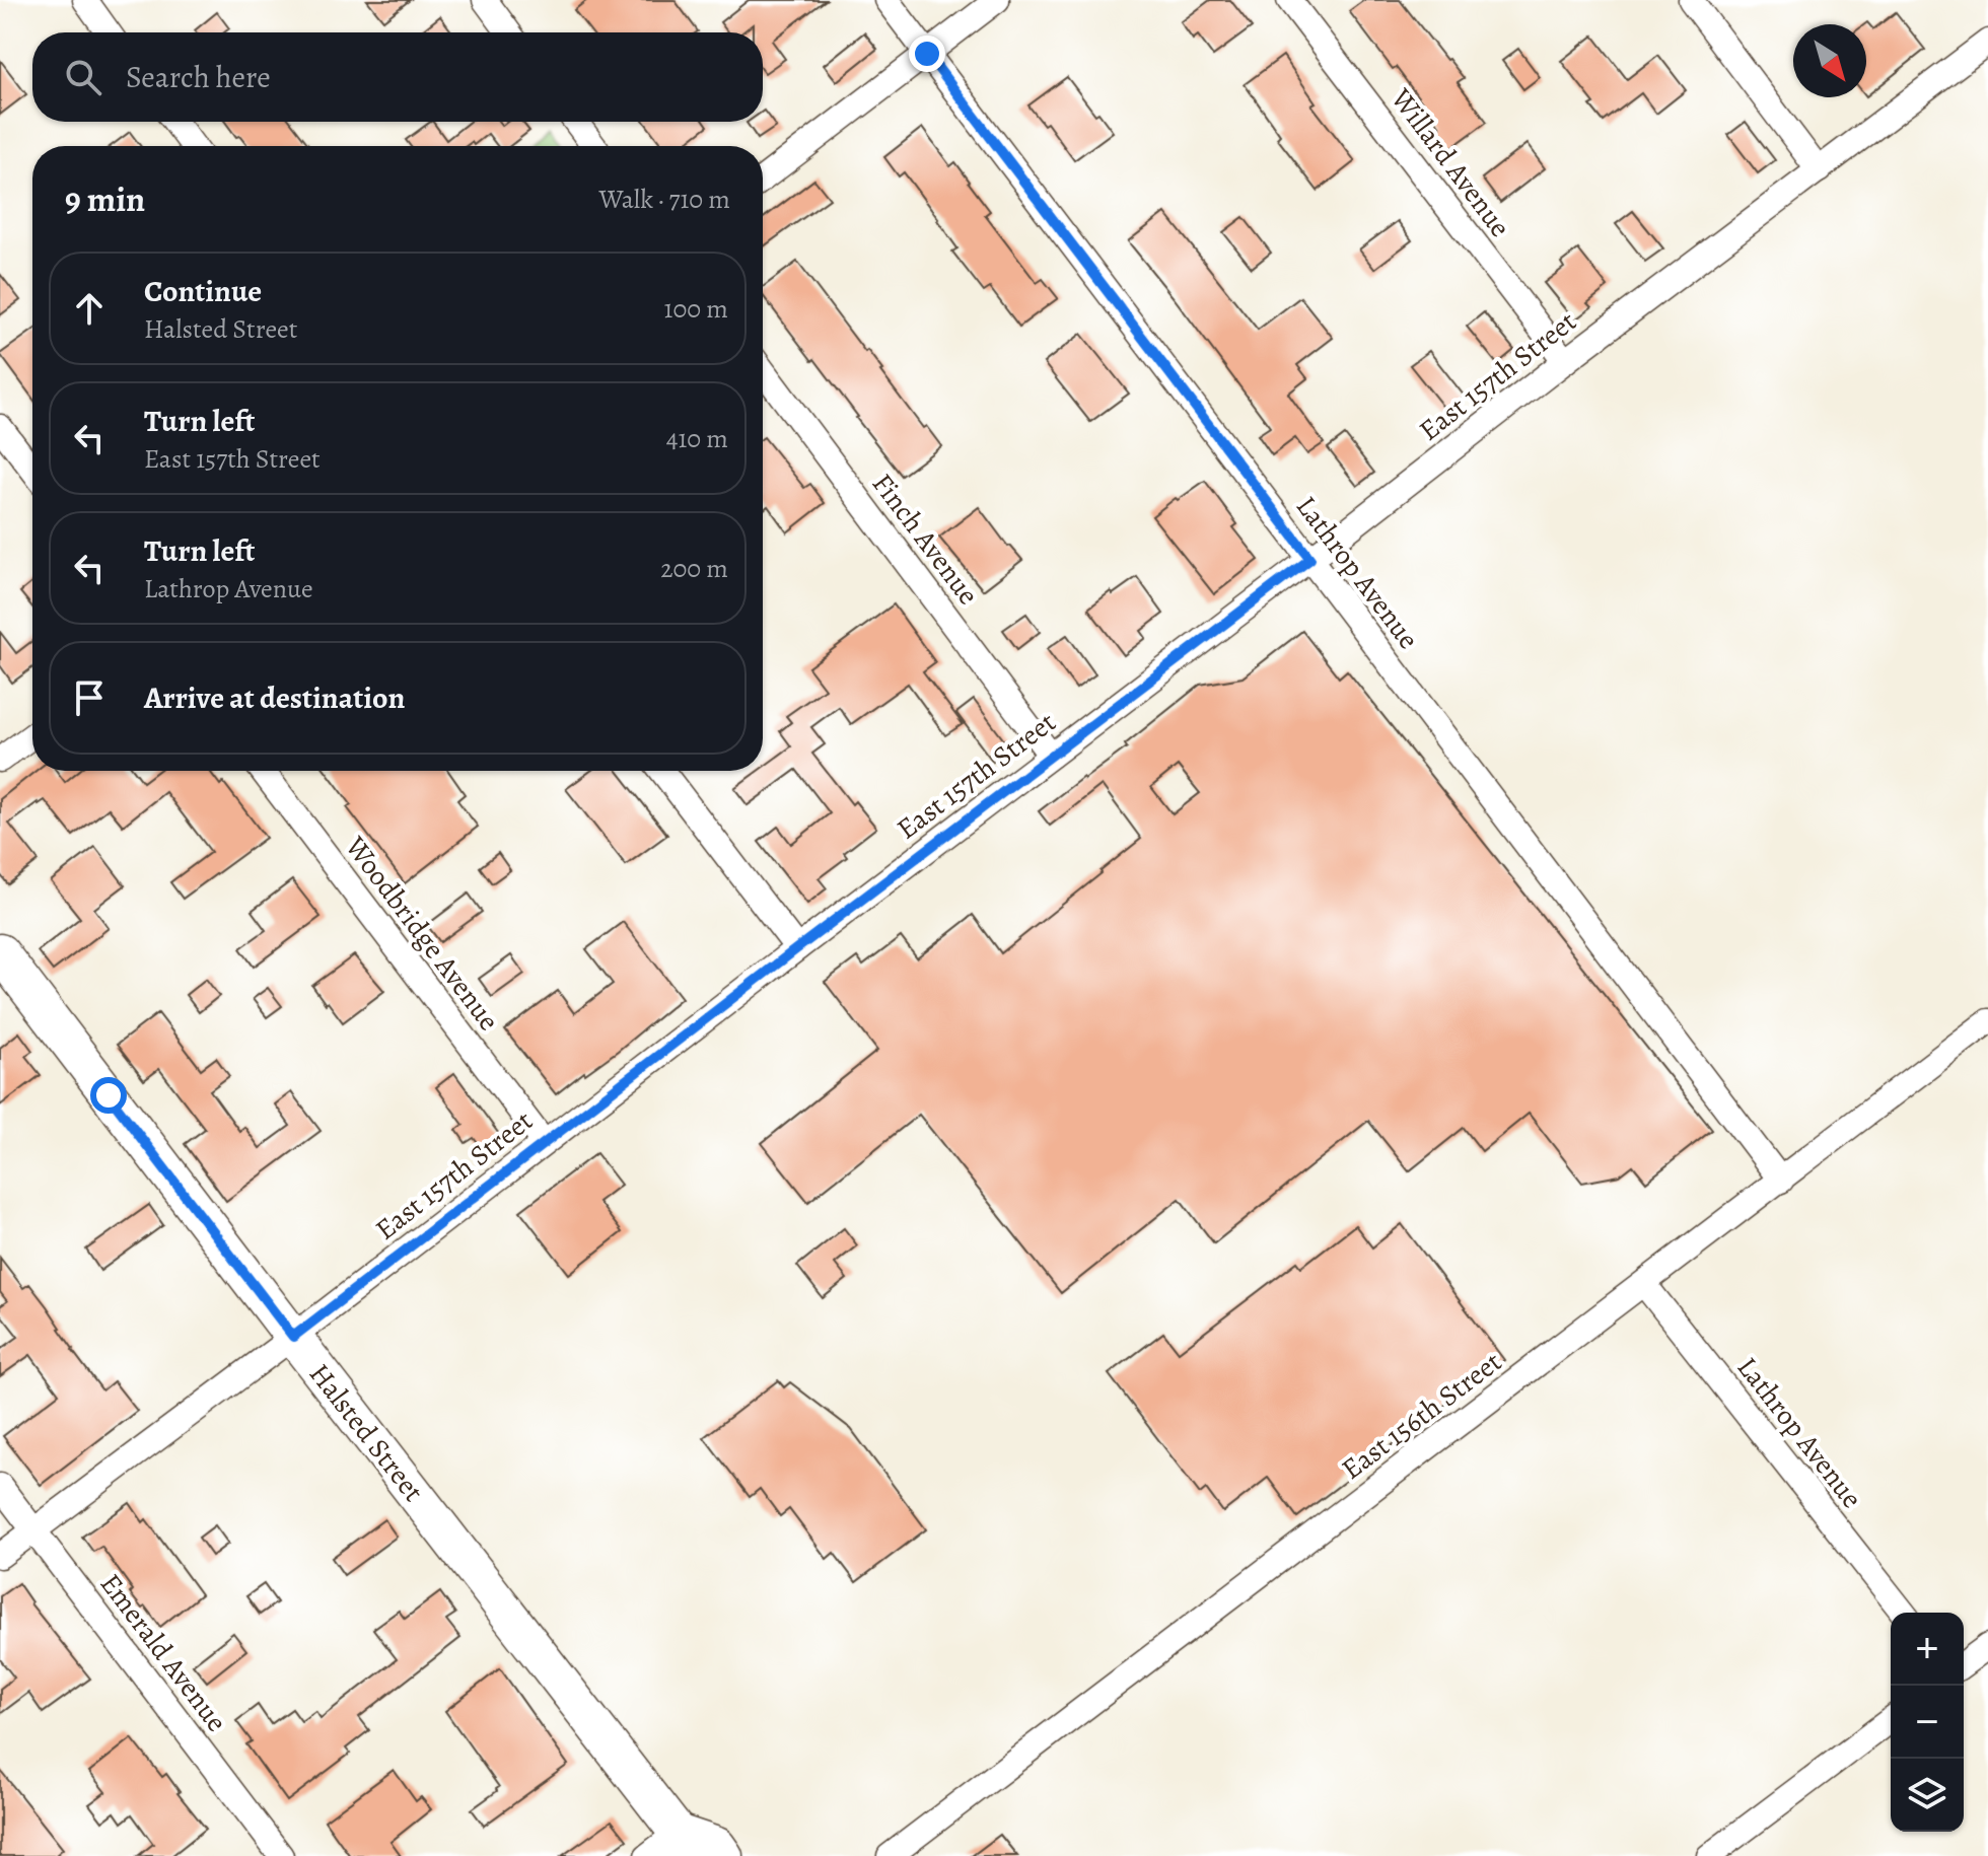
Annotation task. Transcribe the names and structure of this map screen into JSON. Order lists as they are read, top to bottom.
{
  "streets": {
    "main road": ["Halsted Street"],
    "street": [
      "Willard Avenue",
      "East 157th Street",
      "Finch Avenue",
      "Lathrop Avenue",
      "Woodbridge Avenue",
      "East 156th Street",
      "Emerald Avenue"
    ]
  },
  "crossings": [
    ["Willard Avenue", "East 157th Street"],
    ["East 157th Street", "Finch Avenue"],
    ["East 157th Street", "Lathrop Avenue"],
    ["East 157th Street", "Woodbridge Avenue"],
    ["East 157th Street", "Halsted Street"],
    ["East 157th Street", "Emerald Avenue"],
    ["Lathrop Avenue", "East 156th Street"]
  ],
  "north": "bottom right",
  "page": {
    "search": "Search here",
    "heading": ["9 min", "Walk · 710 m"],
    "list": [
      ["Continue", "Halsted Street", "100 m"],
      ["Turn left", "East 157th Street", "410 m"],
      ["Turn left", "Lathrop Avenue", "200 m"],
      "Arrive at destination"
    ],
    "map_buttons": ["+", "−"]
  }
}
